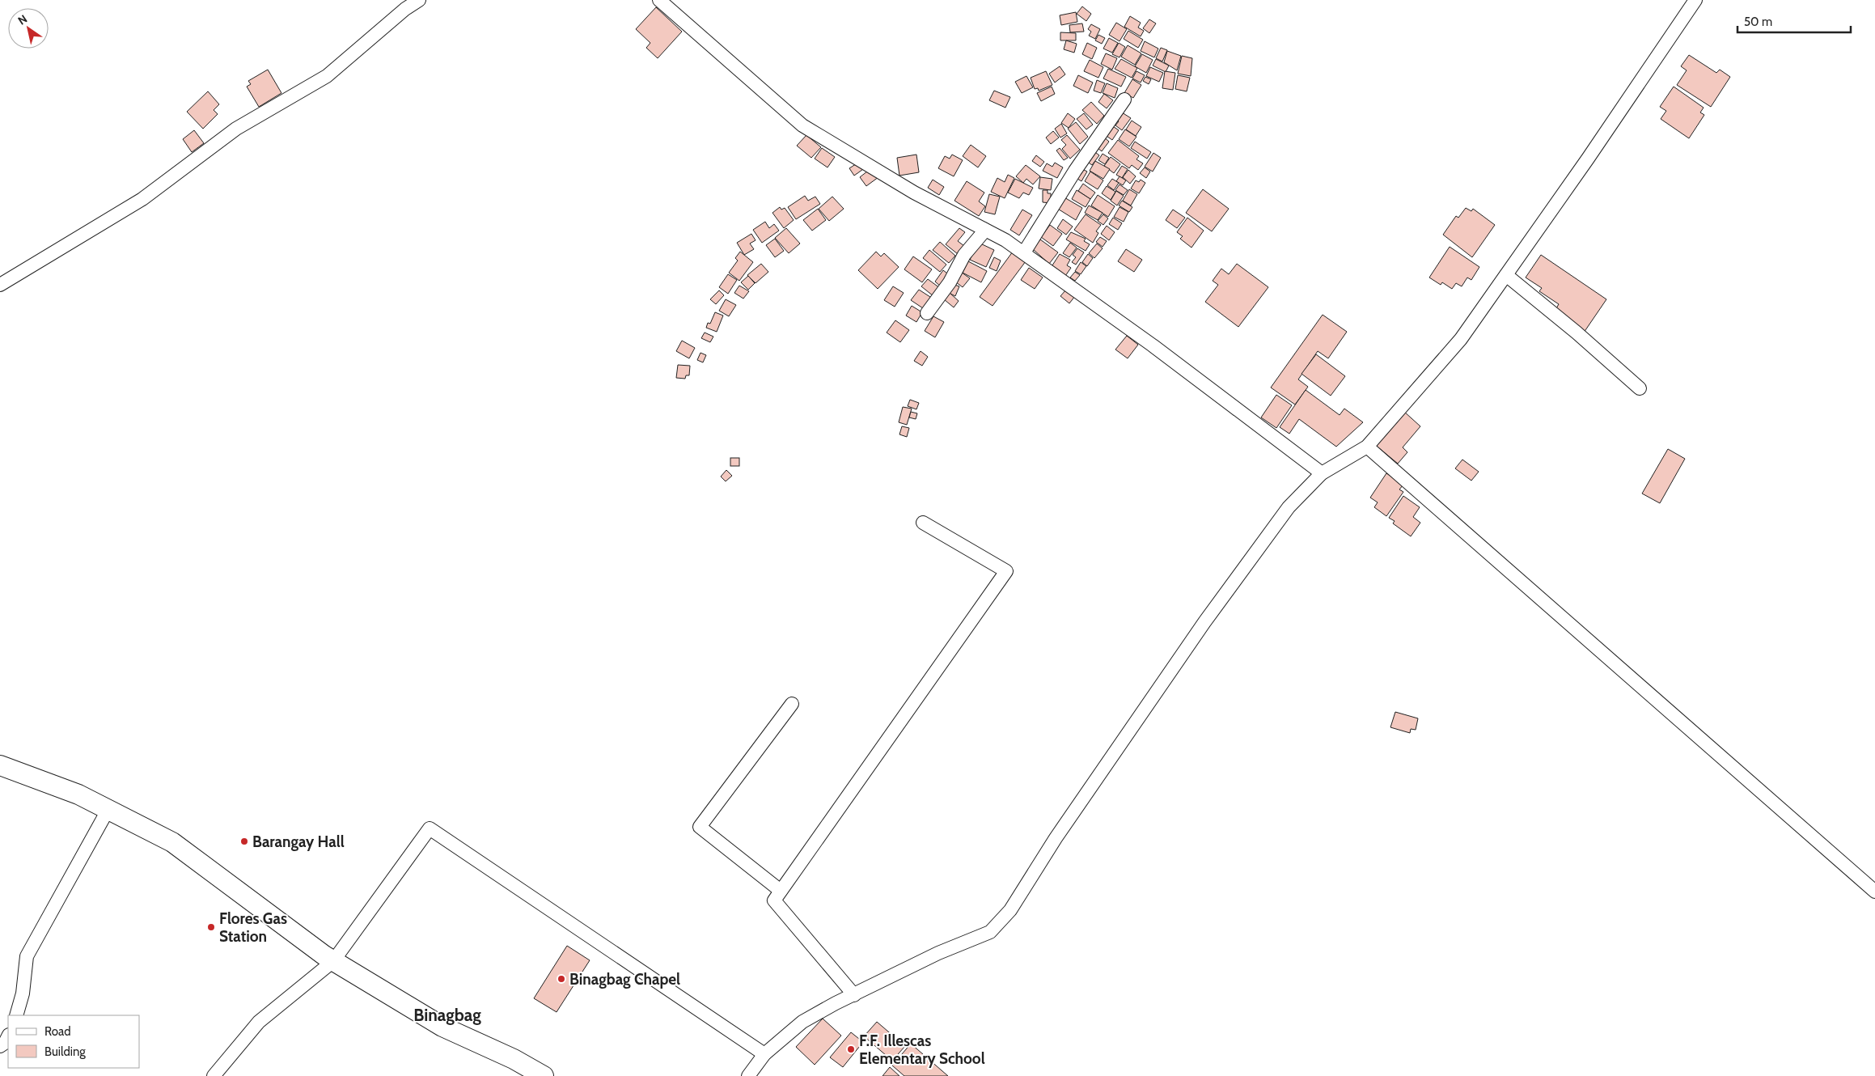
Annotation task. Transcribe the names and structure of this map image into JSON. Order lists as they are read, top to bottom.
{
  "districts": ["Binagbag"],
  "places": [
    "Barangay Hall",
    "Flores Gas Station",
    "Binagbag Chapel",
    "F.F. Illescas Elementary School"
  ],
  "legend": ["Road", "Building"],
  "scale_bar": "50 m",
  "north": "top left"
}
